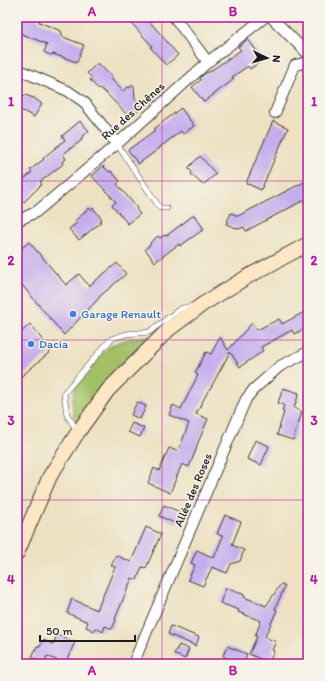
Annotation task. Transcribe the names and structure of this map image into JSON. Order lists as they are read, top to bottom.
{
  "streets": {
    "street": ["Rue des Chênes", "Allée des Roses"]
  },
  "places": ["Garage Renault", "Dacia"],
  "scale_bar": "50 m",
  "north": "right",
  "grid": {
    "columns": ["A", "B"],
    "rows": [
      "1",
      "2",
      "3",
      "4"
    ]
  }
}
